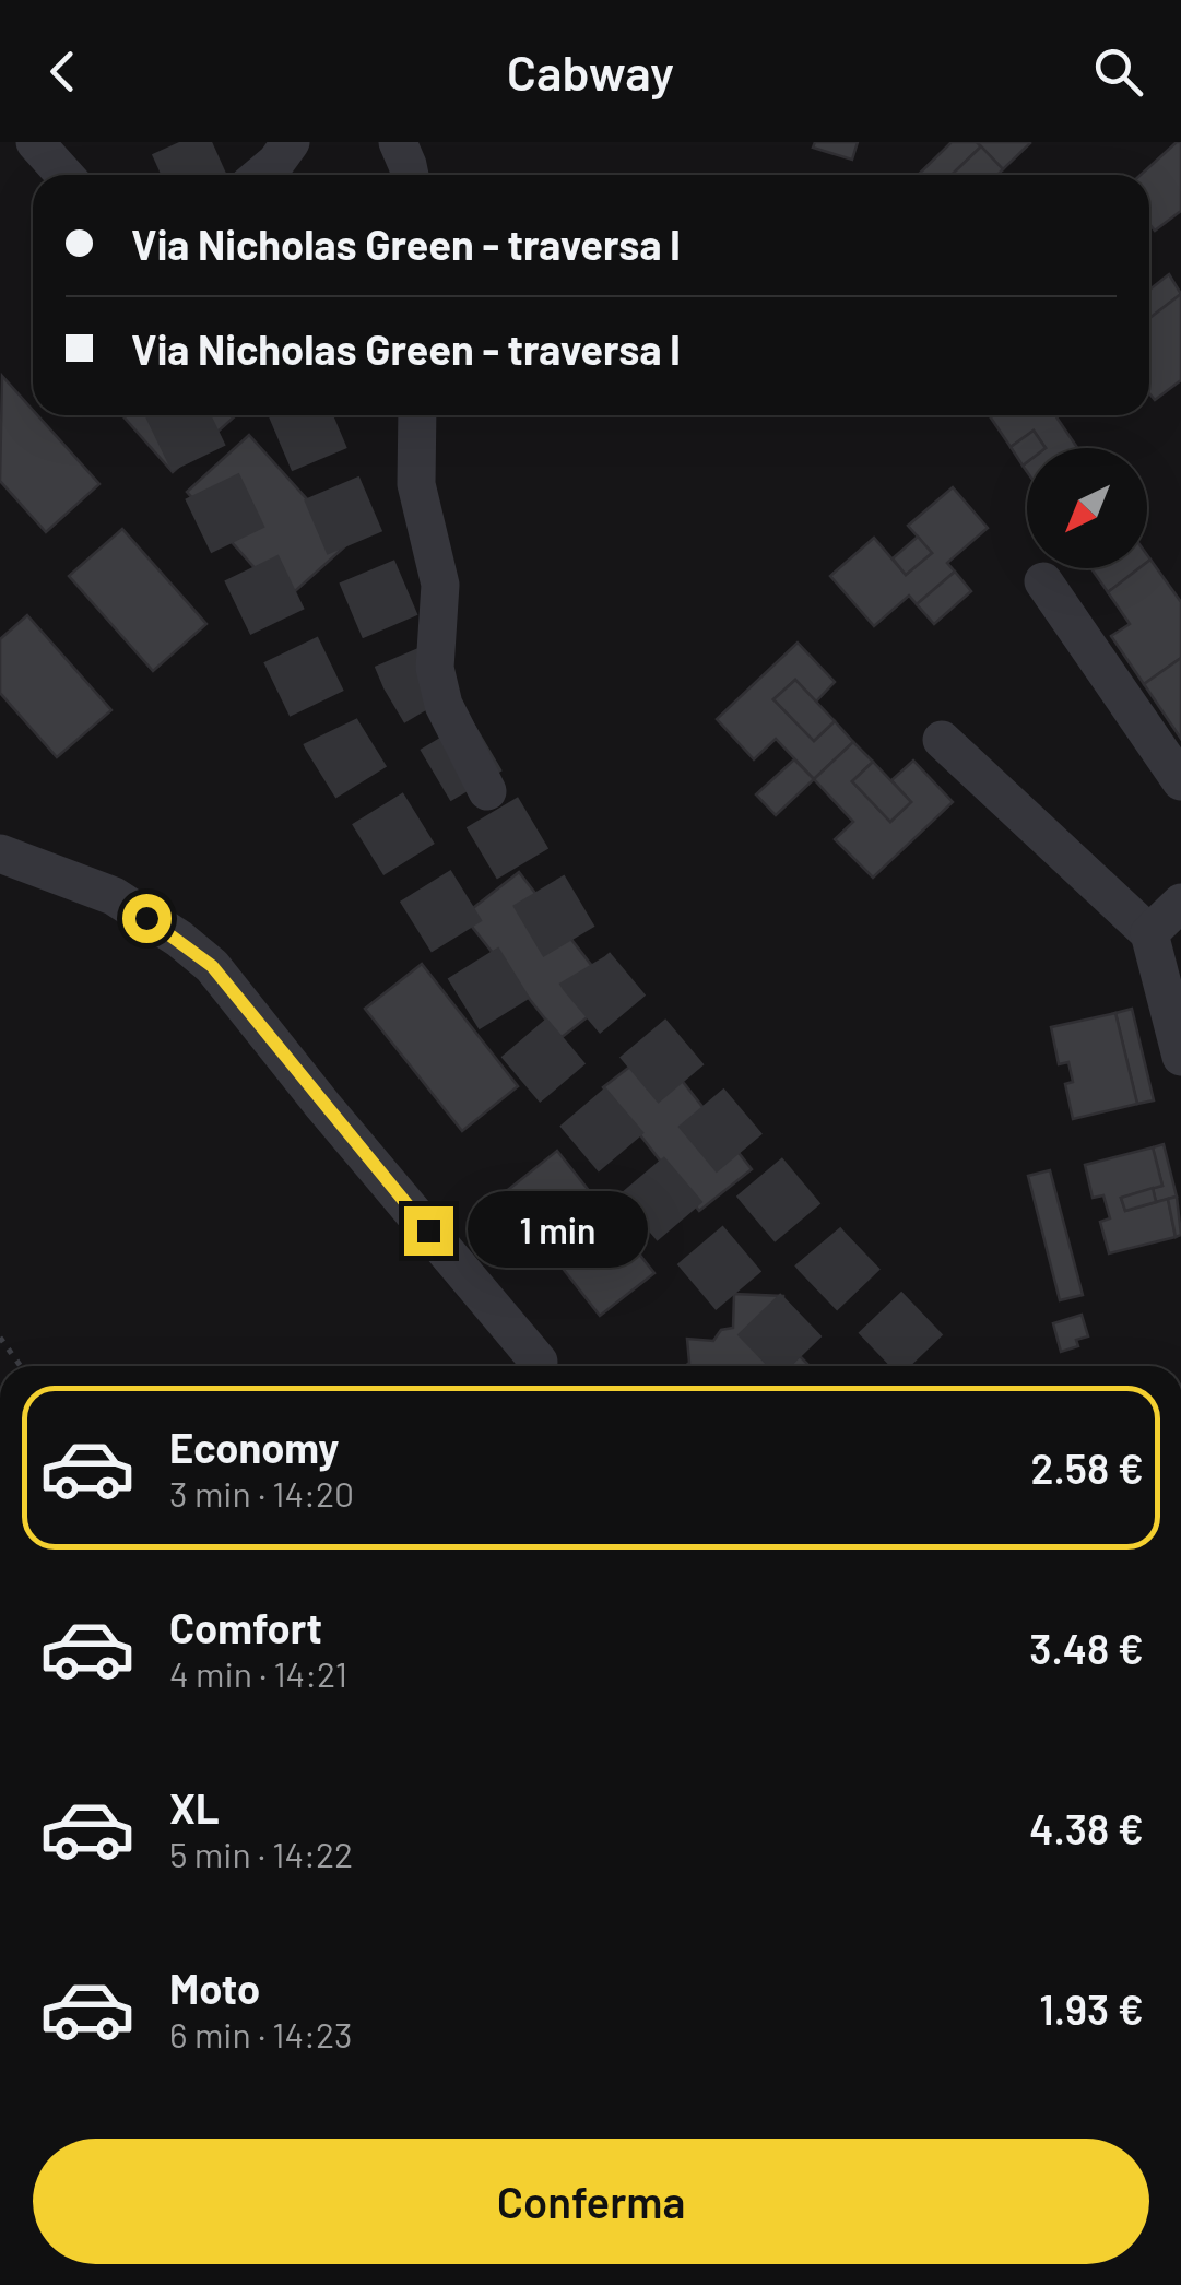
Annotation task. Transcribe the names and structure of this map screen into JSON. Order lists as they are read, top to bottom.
{
  "north": "bottom left",
  "page": {
    "header": "Cabway",
    "banner": ["Via Nicholas Green - traversa I", "Via Nicholas Green - traversa I"],
    "bubble": "1 min",
    "list": [
      {
        "name": "Economy",
        "note": "3 min · 14:20",
        "value": "2.58 €"
      },
      {
        "name": "Comfort",
        "note": "4 min · 14:21",
        "value": "3.48 €"
      },
      {
        "name": "XL",
        "note": "5 min · 14:22",
        "value": "4.38 €"
      },
      {
        "name": "Moto",
        "note": "6 min · 14:23",
        "value": "1.93 €"
      }
    ],
    "buttons": "Conferma"
  }
}
